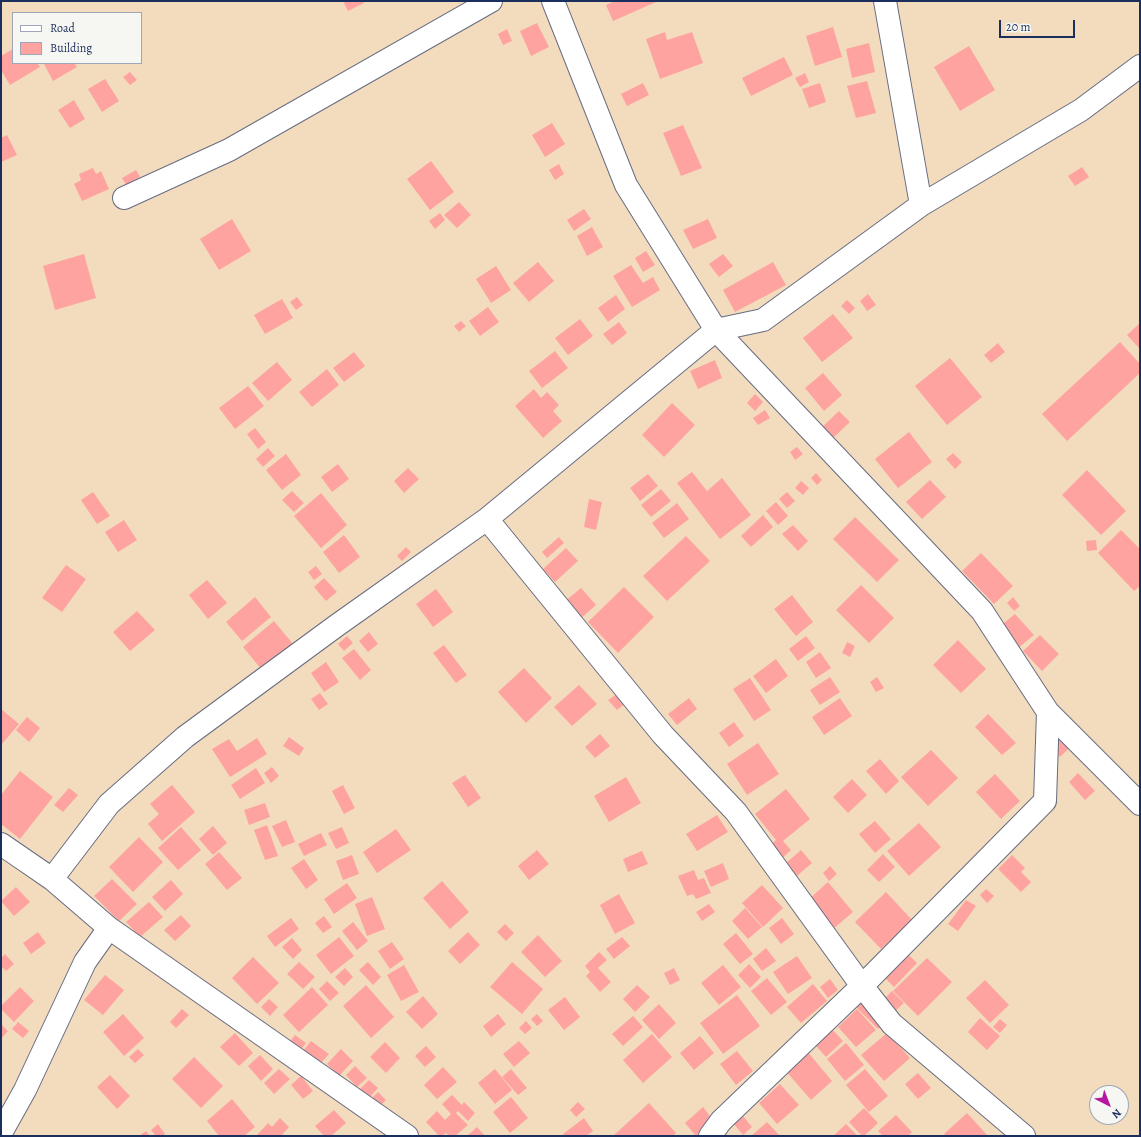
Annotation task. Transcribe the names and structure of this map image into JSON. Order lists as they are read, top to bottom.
{
  "legend": ["Road", "Building"],
  "scale_bar": "20 m",
  "north": "bottom right"
}
